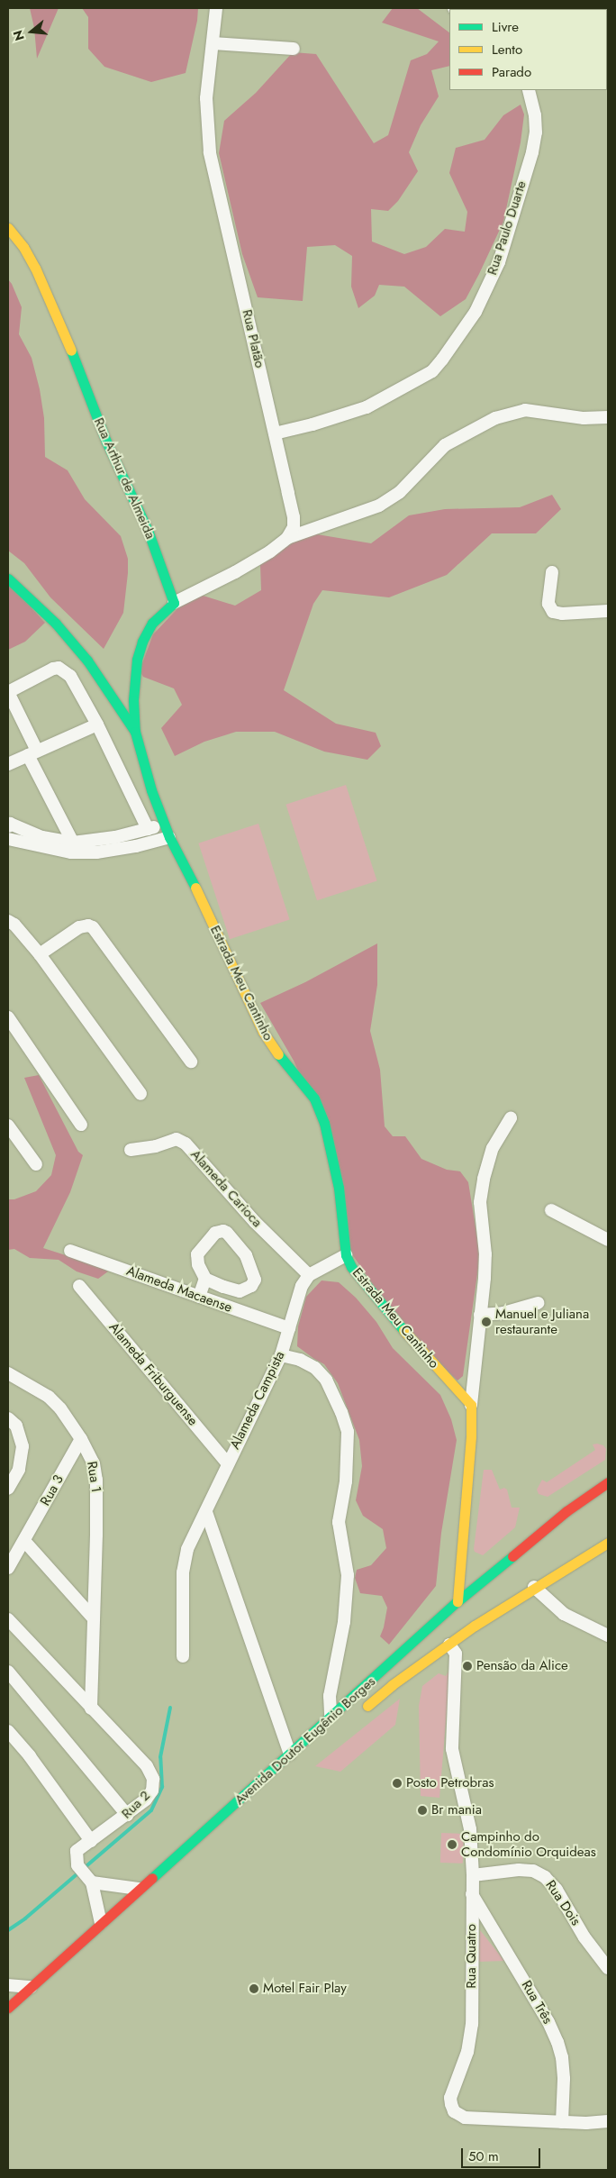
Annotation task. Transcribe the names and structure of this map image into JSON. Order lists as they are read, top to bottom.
{
  "streets": {
    "main road": ["Rua Arthur de Almeida", "Estrada Meu Cantinho", "Avenida Doutor Eugênio Borges"],
    "street": [
      "Rua Paulo Duarte",
      "Rua Platão",
      "Alameda Carioca",
      "Alameda Macaense",
      "Alameda Friburguense",
      "Alameda Campista",
      "Rua 1",
      "Rua 3",
      "Rua 2",
      "Rua Dois",
      "Rua Quatro",
      "Rua Três"
    ]
  },
  "crossings": [
    ["Rua Paulo Duarte", "Rua Platão"],
    ["Alameda Carioca", "Alameda Campista"],
    ["Alameda Macaense", "Alameda Campista"],
    ["Alameda Friburguense", "Alameda Campista"],
    ["Rua 1", "Rua 3"],
    ["Rua 1", "Rua 2"],
    ["Avenida Doutor Eugênio Borges", "Rua Quatro"],
    ["Rua Dois", "Rua Quatro"],
    ["Rua Quatro", "Rua Três"]
  ],
  "places": [
    "Manuel e Juliana restaurante",
    "Pensão da Alice",
    "Posto Petrobras",
    "Br mania",
    "Campinho do Condomínio Orquideas",
    "Motel Fair Play"
  ],
  "legend": ["Livre", "Lento", "Parado"],
  "scale_bar": "50 m",
  "north": "left"
}
